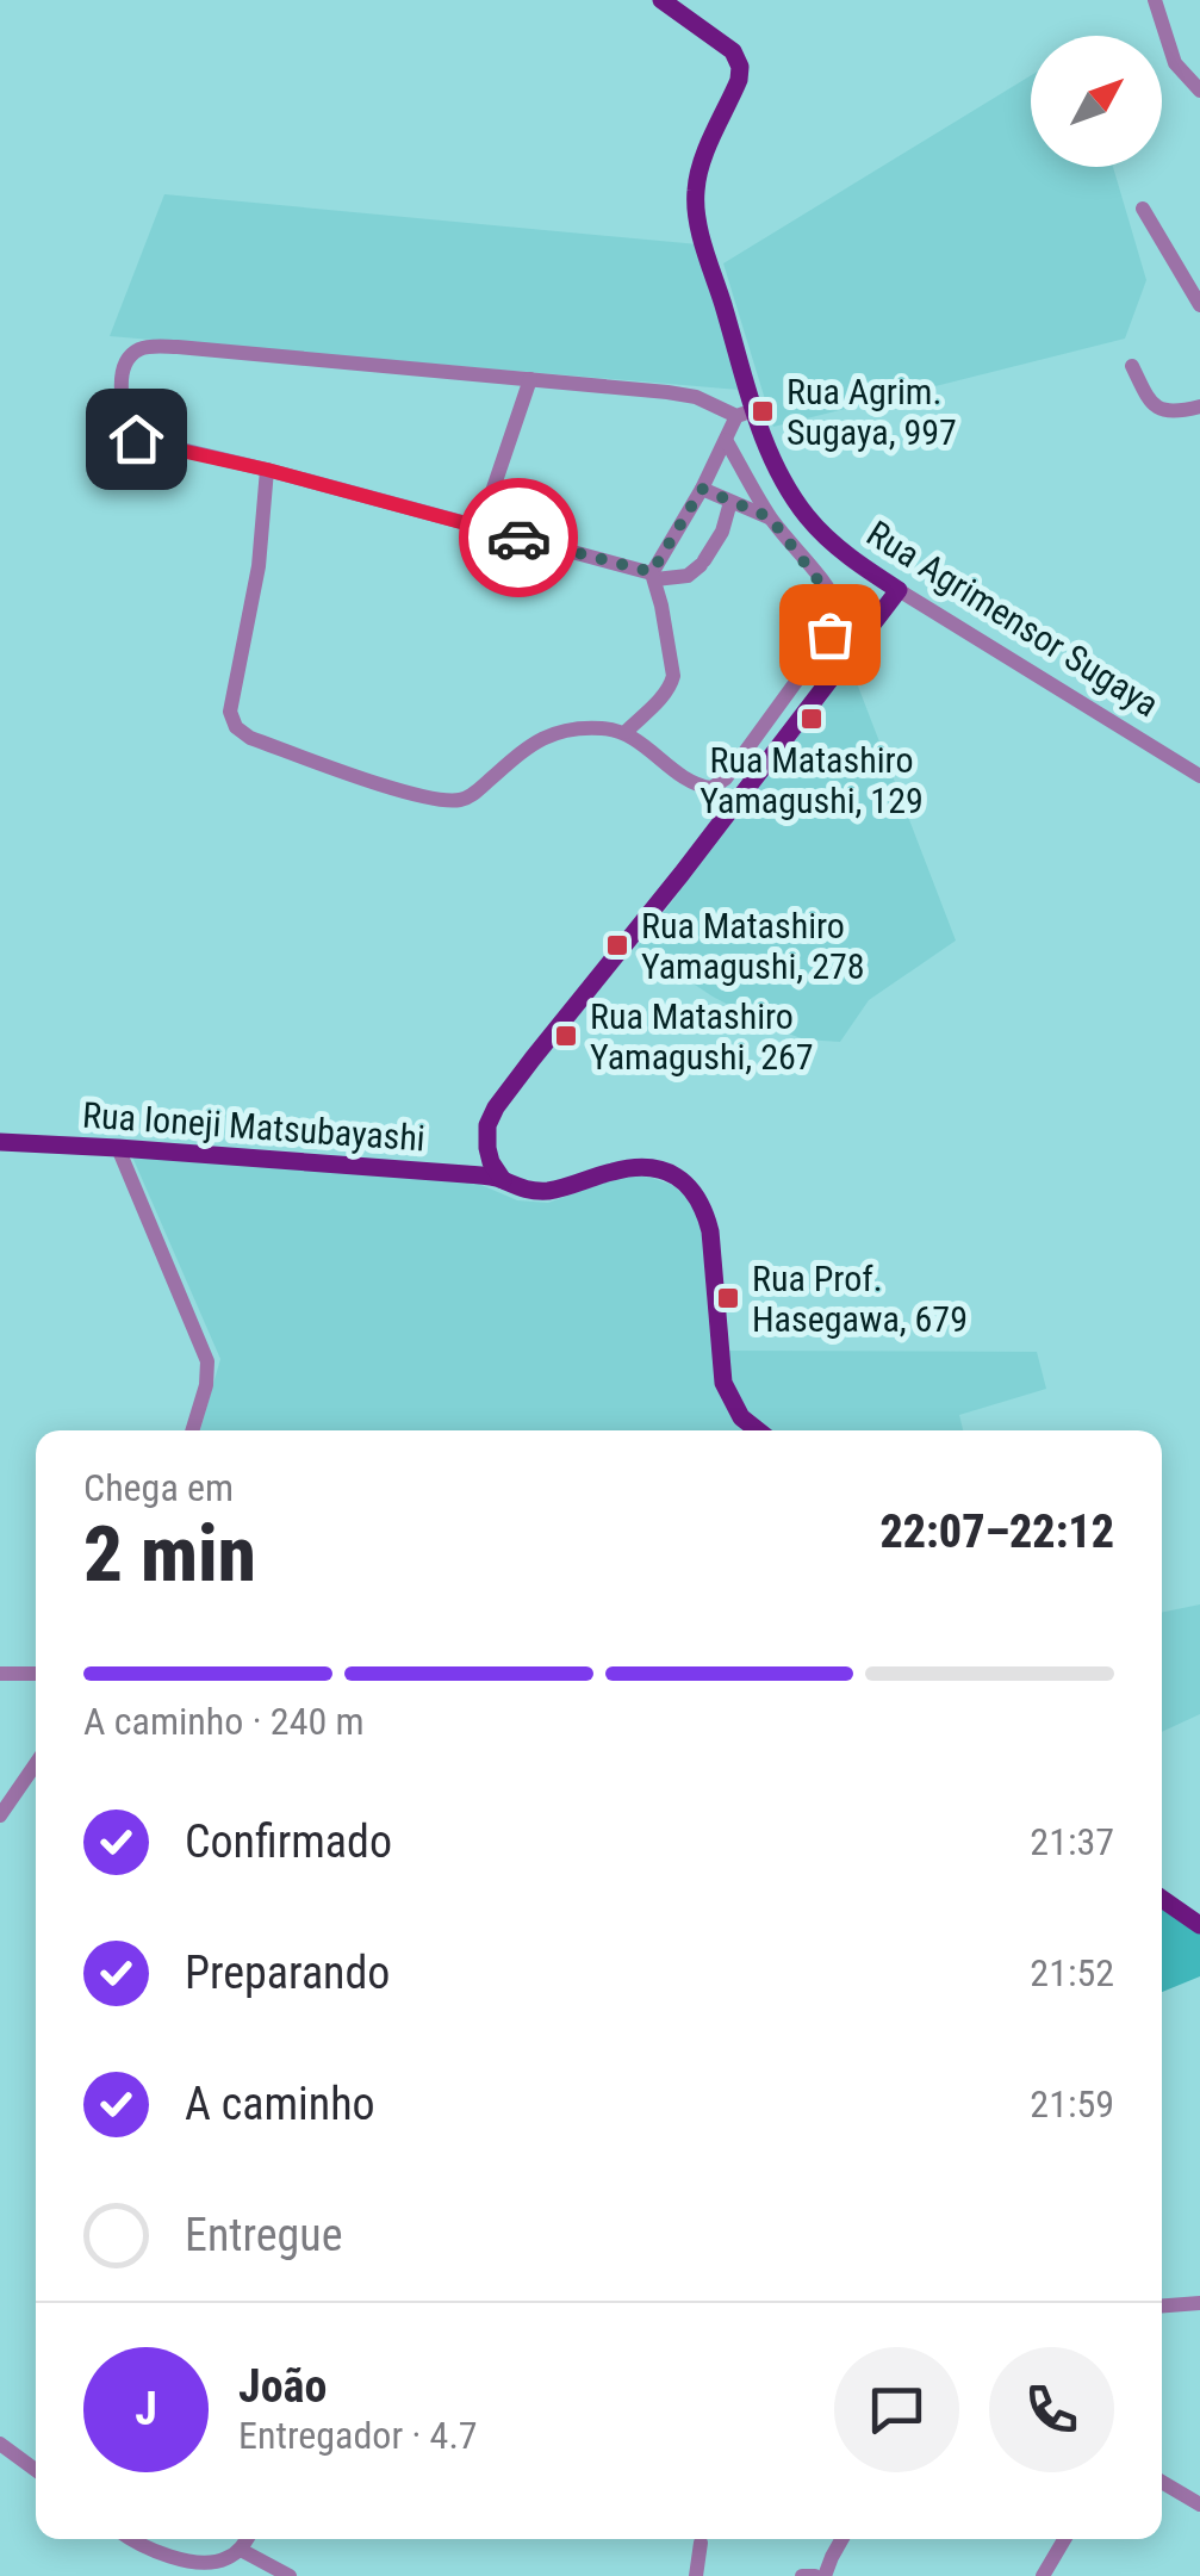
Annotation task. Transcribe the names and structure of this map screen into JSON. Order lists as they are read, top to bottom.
{
  "streets": {
    "main road": ["Rua Agrimensor Sugaya", "Rua Ioneji Matsubayashi"]
  },
  "places": {
    "transit": [
      "Rua Agrim. Sugaya, 997",
      "Rua Matashiro Yamagushi, 129",
      "Rua Matashiro Yamagushi, 278",
      "Rua Matashiro Yamagushi, 267",
      "Rua Prof. Hasegawa, 679"
    ]
  },
  "north": "top right",
  "page": {
    "heading": ["2 min", "Chega em", "22:07–22:12"],
    "panel": ["João", "Entregador · 4.7"],
    "bar": "A caminho · 240 m",
    "list": [
      ["Confirmado", "21:37"],
      ["Preparando", "21:52"],
      ["A caminho", "21:59"],
      "Entregue"
    ],
    "round": "J"
  }
}
